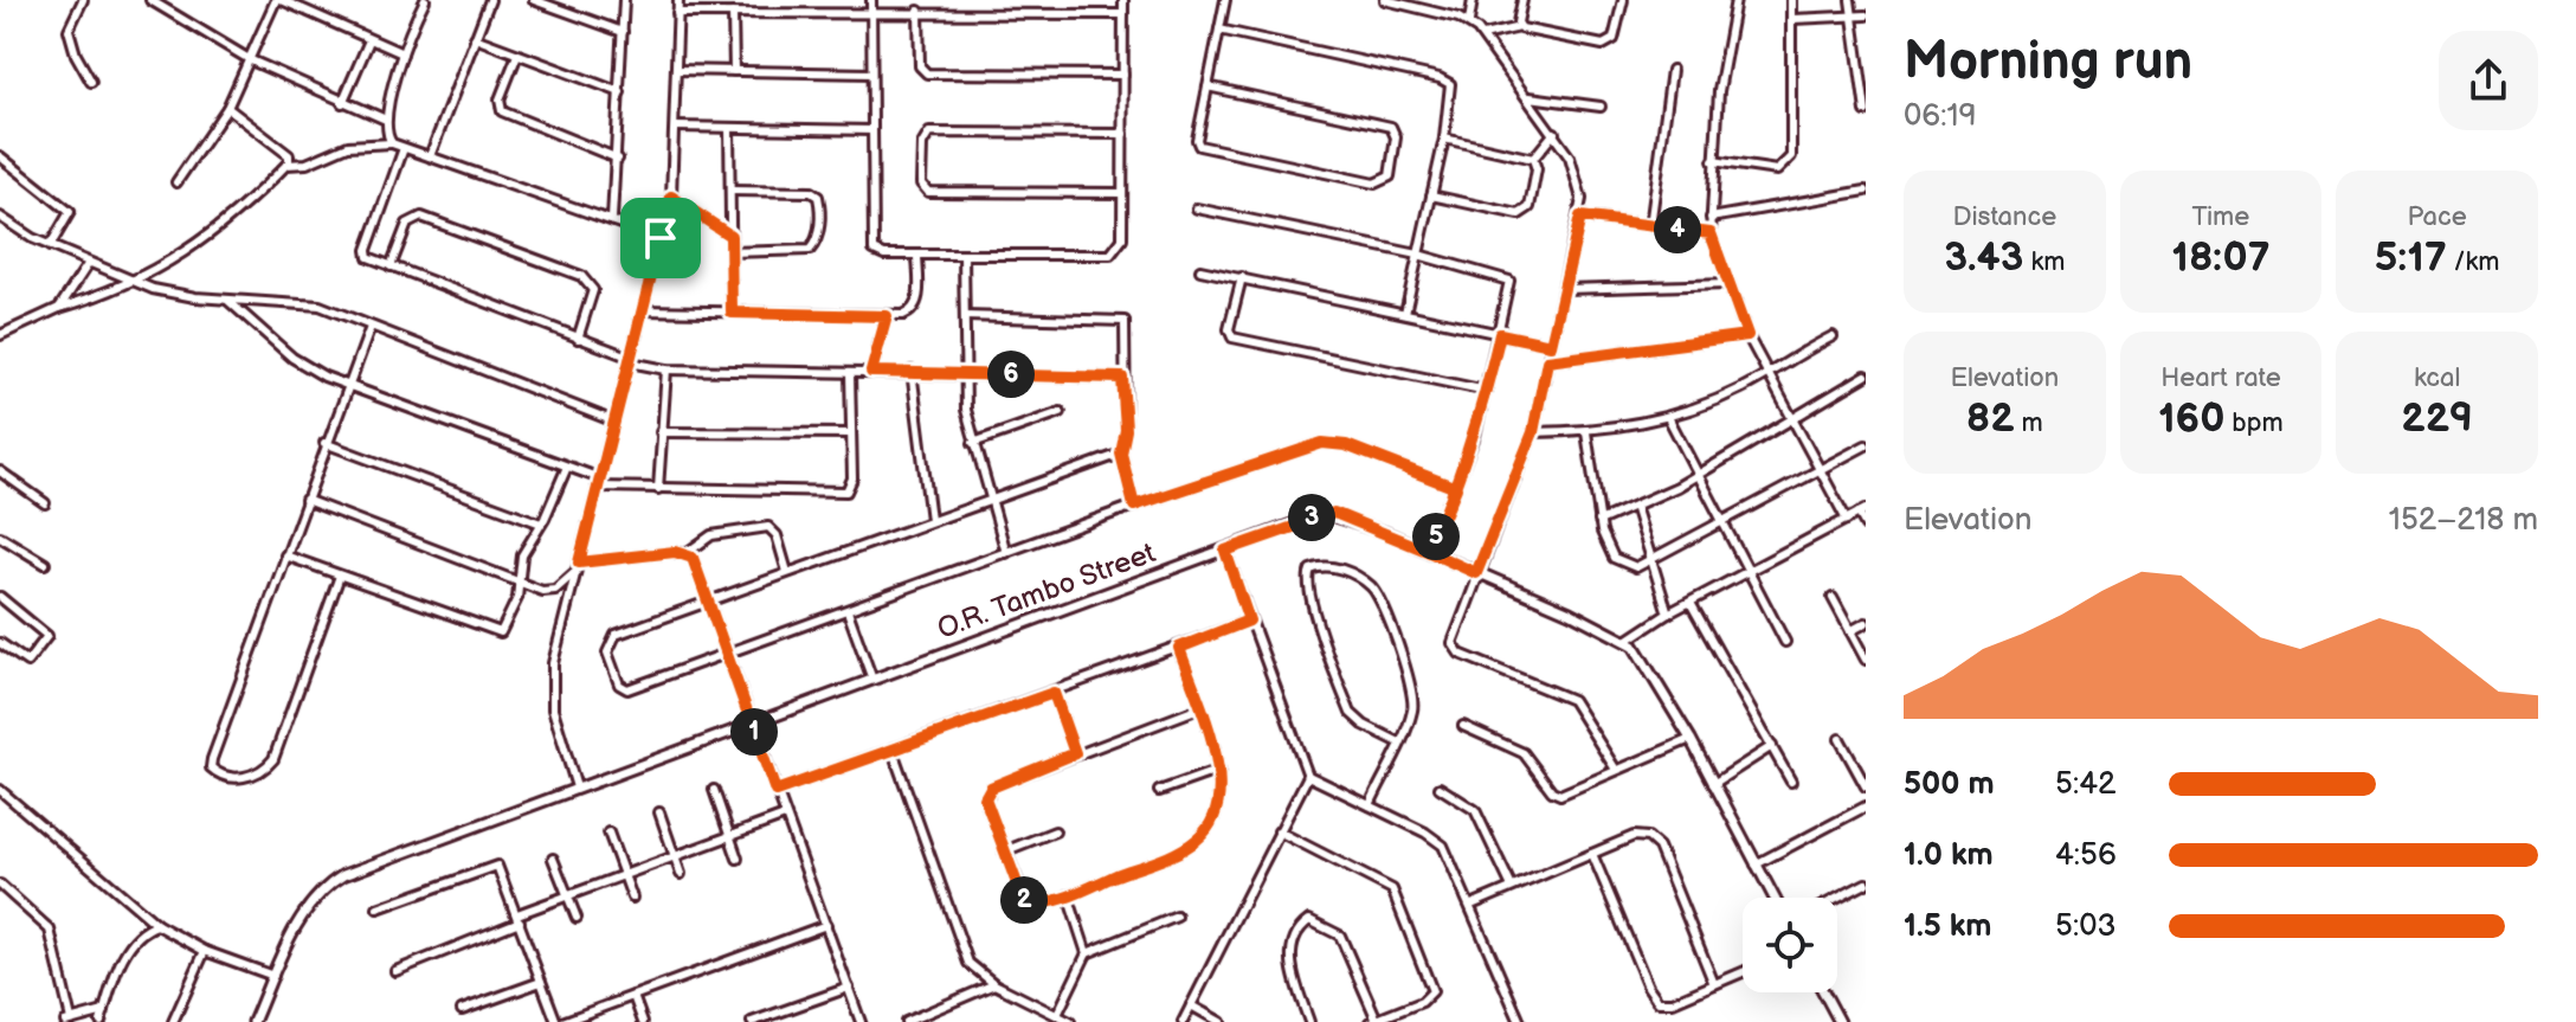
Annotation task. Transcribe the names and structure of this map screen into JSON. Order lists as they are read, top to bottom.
{
  "streets": {
    "street": ["O.R. Tambo Street"]
  },
  "page": {
    "heading": ["Morning run", "06:19"],
    "stats": [
      ["Distance", "3.43 km"],
      ["Time", "18:07"],
      ["Pace", "5:17 /km"],
      ["Elevation", "82 m"],
      ["Heart rate", "160 bpm"],
      ["kcal", "229"]
    ],
    "pins": [
      "4",
      "6",
      "3",
      "5",
      "1",
      "2"
    ],
    "chart": ["Elevation", "152–218 m"],
    "list": [
      {
        "name": "500 m",
        "note": "5:42"
      },
      {
        "name": "1.0 km",
        "note": "4:56"
      },
      {
        "name": "1.5 km",
        "note": "5:03"
      }
    ]
  }
}
